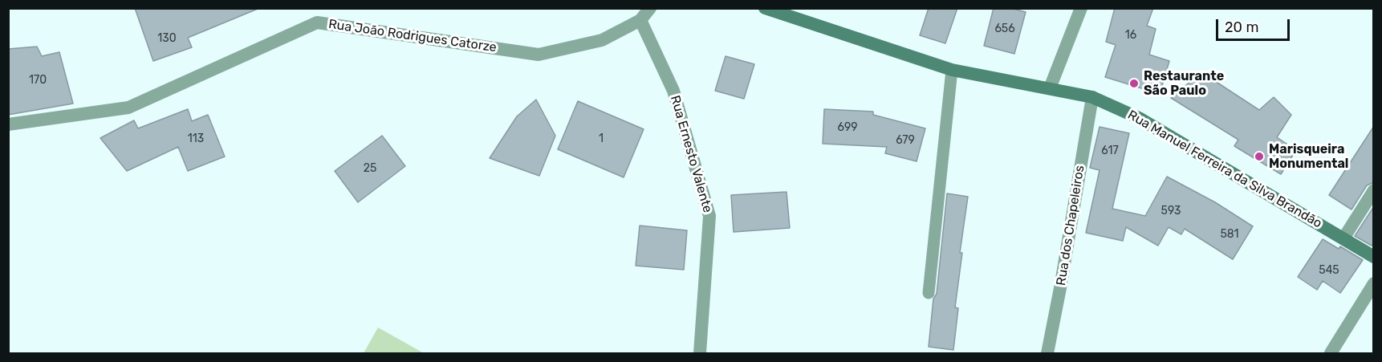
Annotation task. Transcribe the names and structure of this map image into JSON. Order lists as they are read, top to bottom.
{
  "streets": {
    "main road": ["Rua Manuel Ferreira da Silva Brandão"],
    "street": ["Rua João Rodrigues Catorze", "Rua Ernesto Valente", "Rua dos Chapeleiros"]
  },
  "crossings": [
    ["Rua João Rodrigues Catorze", "Rua Ernesto Valente"],
    ["Rua Manuel Ferreira da Silva Brandão", "Rua dos Chapeleiros"]
  ],
  "places": ["Restaurante São Paulo", "Marisqueira Monumental"],
  "house_numbers": [
    "656",
    "16",
    "130",
    "170",
    "699",
    "113",
    "1",
    "679",
    "617",
    "25",
    "593",
    "581",
    "545"
  ],
  "scale_bar": "20 m"
}
